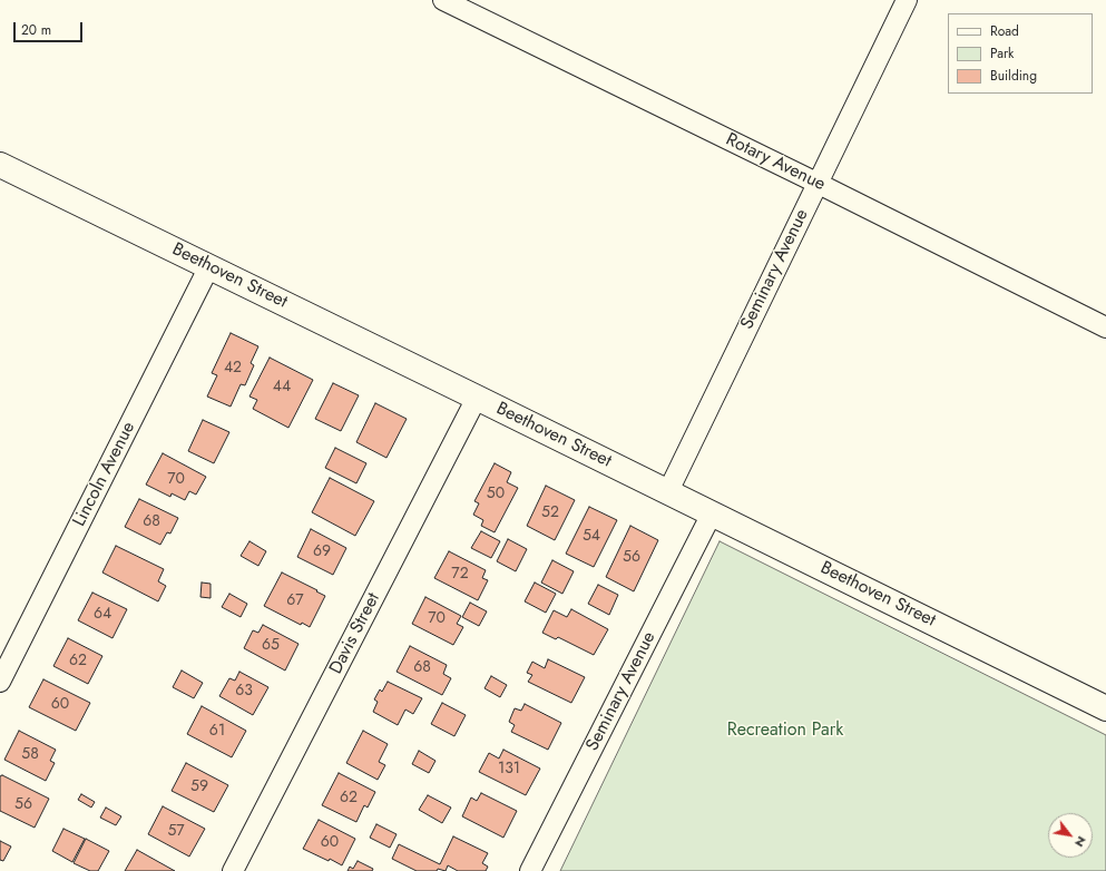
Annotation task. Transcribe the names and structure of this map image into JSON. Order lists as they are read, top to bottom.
{
  "streets": {
    "street": [
      "Rotary Avenue",
      "Seminary Avenue",
      "Beethoven Street",
      "Lincoln Avenue",
      "Davis Street"
    ]
  },
  "crossings": [
    ["Rotary Avenue", "Seminary Avenue"],
    ["Seminary Avenue", "Beethoven Street"],
    ["Beethoven Street", "Lincoln Avenue"],
    ["Beethoven Street", "Davis Street"]
  ],
  "parks": ["Recreation Park"],
  "house_numbers": [
    "42",
    "44",
    "70",
    "50",
    "52",
    "68",
    "54",
    "69",
    "56",
    "72",
    "67",
    "64",
    "70",
    "65",
    "62",
    "68",
    "63",
    "60",
    "61",
    "58",
    "131",
    "59",
    "62",
    "56",
    "57",
    "60"
  ],
  "legend": ["Road", "Park", "Building"],
  "scale_bar": "20 m",
  "north": "bottom right"
}
